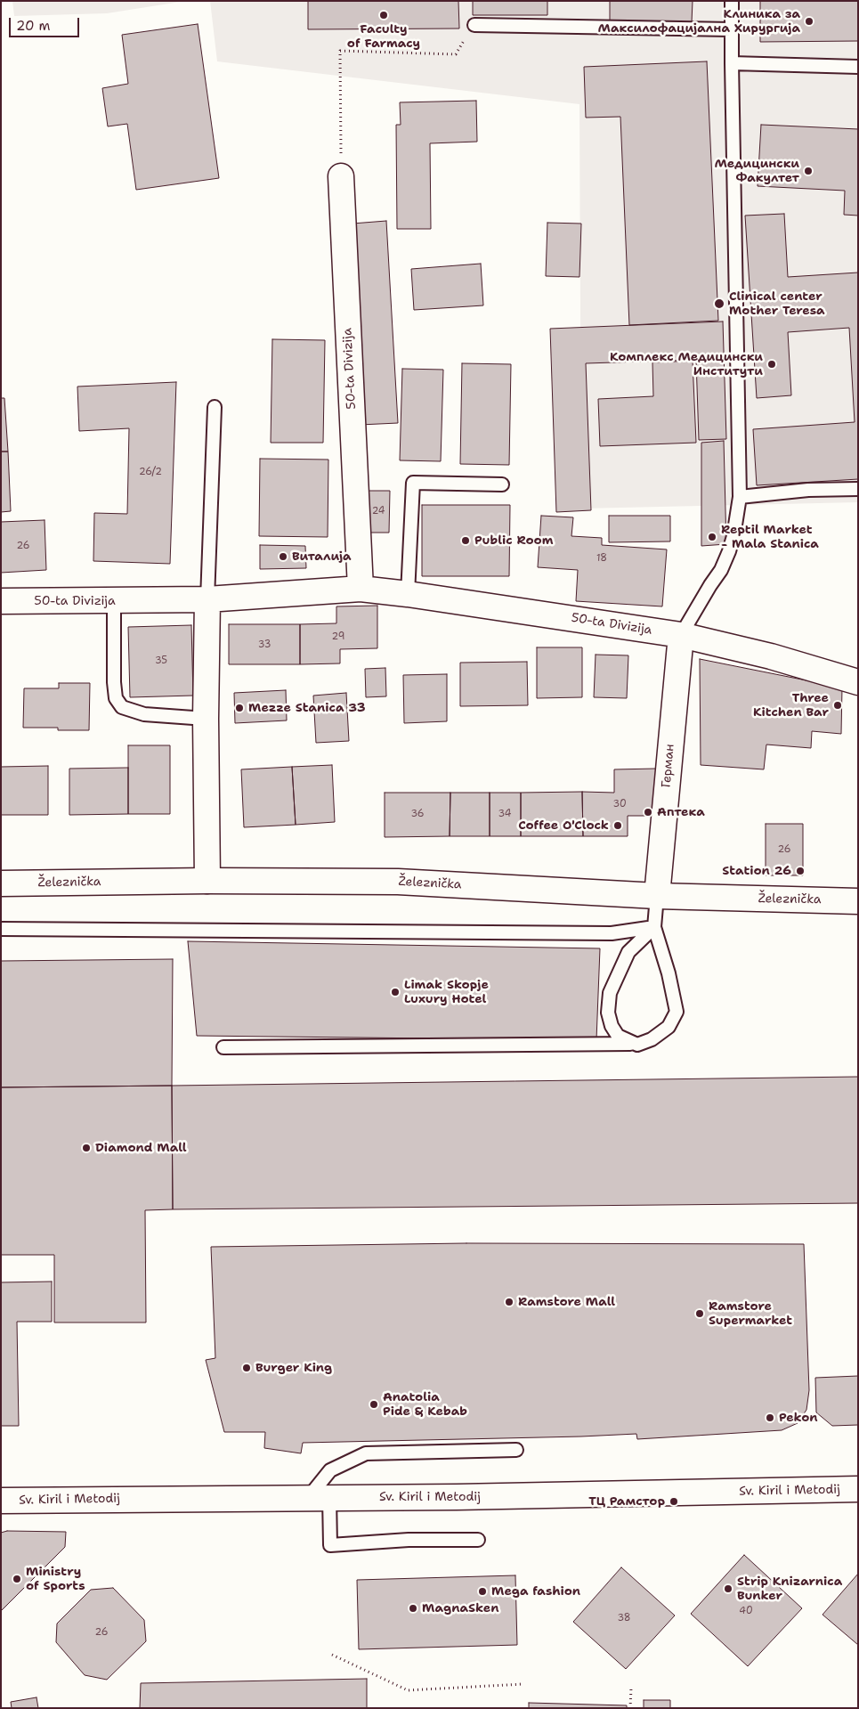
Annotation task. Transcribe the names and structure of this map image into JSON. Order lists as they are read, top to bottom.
{
  "streets": {
    "street": [
      "50-ta Divizija",
      "Герман",
      "Železnička",
      "Sv. Kiril i Metodij"
    ]
  },
  "crossings": [
    ["50-ta Divizija", "Герман"],
    ["Герман", "Železnička"]
  ],
  "places": [
    "Faculty of Farmacy",
    "Клиника за Максилофацијална Хирургија",
    "Медицински Факултет",
    "Clinical center Mother Teresa",
    "Комплекс Медицински Институти",
    "Reptil Market - Mala Stanica",
    "Public Room",
    "Виталија",
    "Three Kitchen Bar",
    "Mezze Stanica 33",
    "Аптека",
    "Coffee O'Clock",
    "Station 26",
    "Limak Skopje Luxury Hotel",
    "Diamond Mall",
    "Ramstore Mall",
    "Ramstore Supermarket",
    "Burger King",
    "Anatolia Pide & Kebab",
    "Pekon",
    "ТЦ Рамстор",
    "Ministry of Sports",
    "Strip Knizarnica Bunker",
    "Mega fashion",
    "MagnaSken"
  ],
  "house_numbers": [
    "26/2",
    "24",
    "26",
    "18",
    "29",
    "33",
    "35",
    "30",
    "36",
    "34",
    "26",
    "40",
    "38",
    "26"
  ],
  "scale_bar": "20 m"
}
